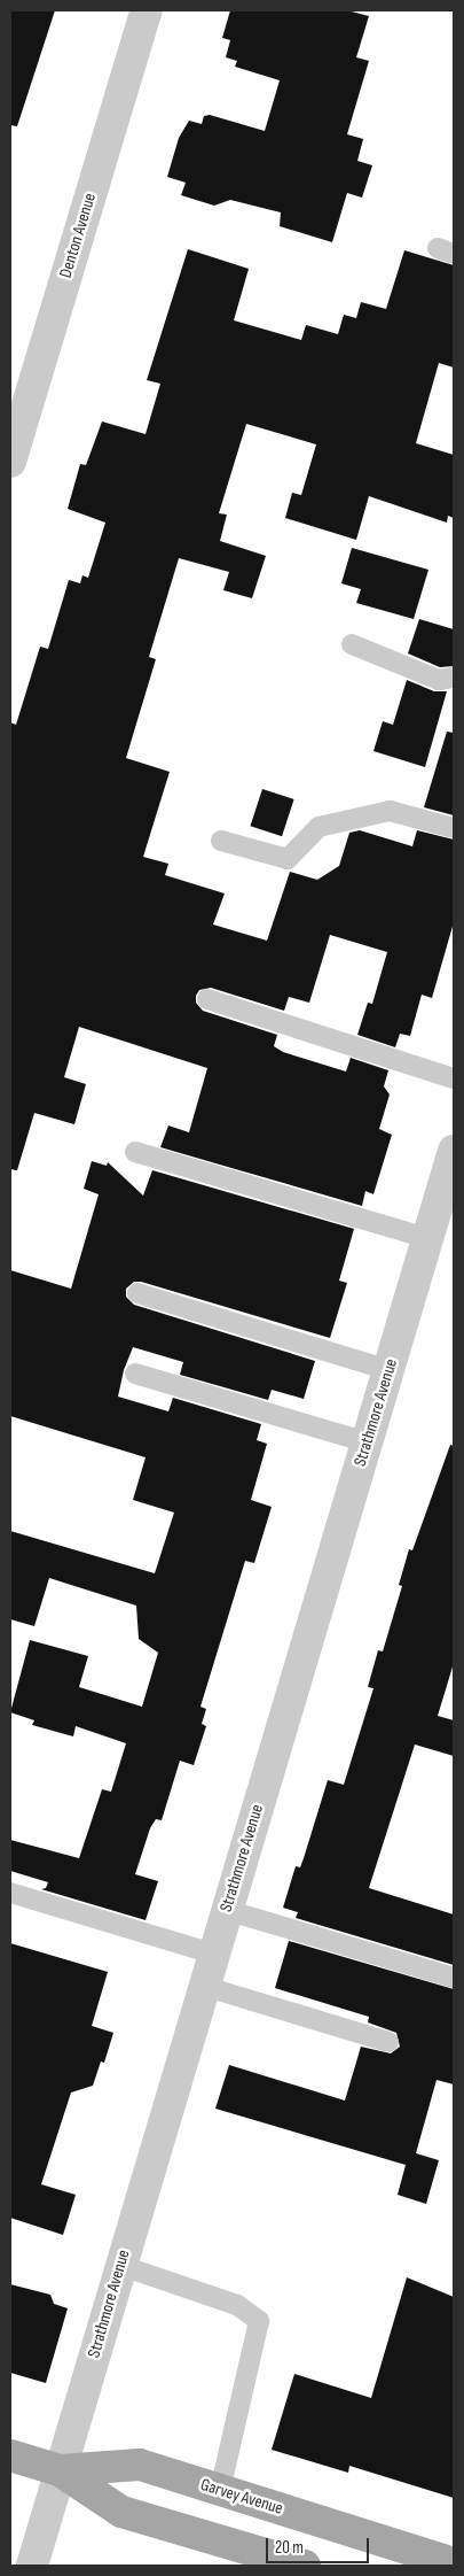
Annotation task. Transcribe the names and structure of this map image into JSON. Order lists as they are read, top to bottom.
{
  "streets": {
    "main road": ["Garvey Avenue"],
    "street": ["Denton Avenue", "Strathmore Avenue"]
  },
  "crossings": [
    ["Strathmore Avenue", "Garvey Avenue"]
  ],
  "scale_bar": "20 m"
}
